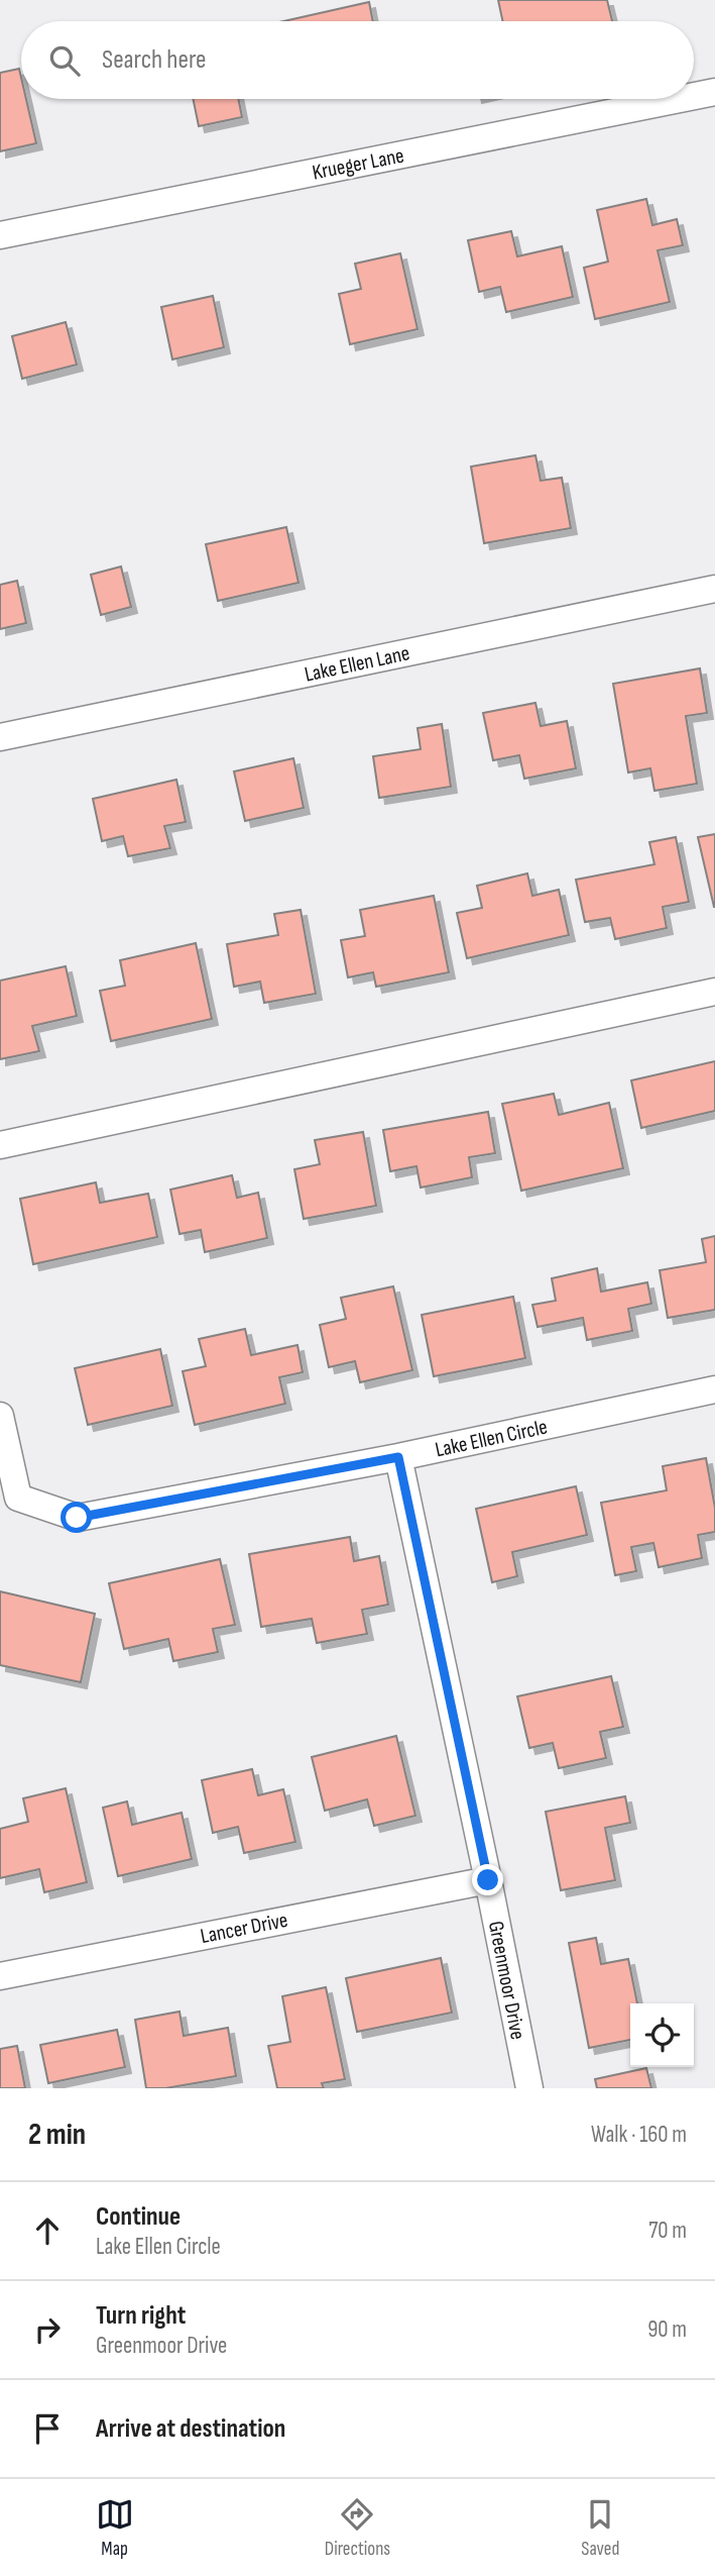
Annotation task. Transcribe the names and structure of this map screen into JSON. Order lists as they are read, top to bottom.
{
  "streets": {
    "street": [
      "Krueger Lane",
      "Lake Ellen Lane",
      "Lake Ellen Circle",
      "Lancer Drive",
      "Greenmoor Drive"
    ]
  },
  "crossings": [
    ["Lake Ellen Circle", "Greenmoor Drive"],
    ["Lancer Drive", "Greenmoor Drive"]
  ],
  "page": {
    "search": "Search here",
    "heading": ["2 min", "Walk · 160 m"],
    "list": [
      ["Continue", "Lake Ellen Circle", "70 m"],
      ["Turn right", "Greenmoor Drive", "90 m"],
      "Arrive at destination"
    ],
    "nav": ["Map", "Directions", "Saved"]
  }
}
